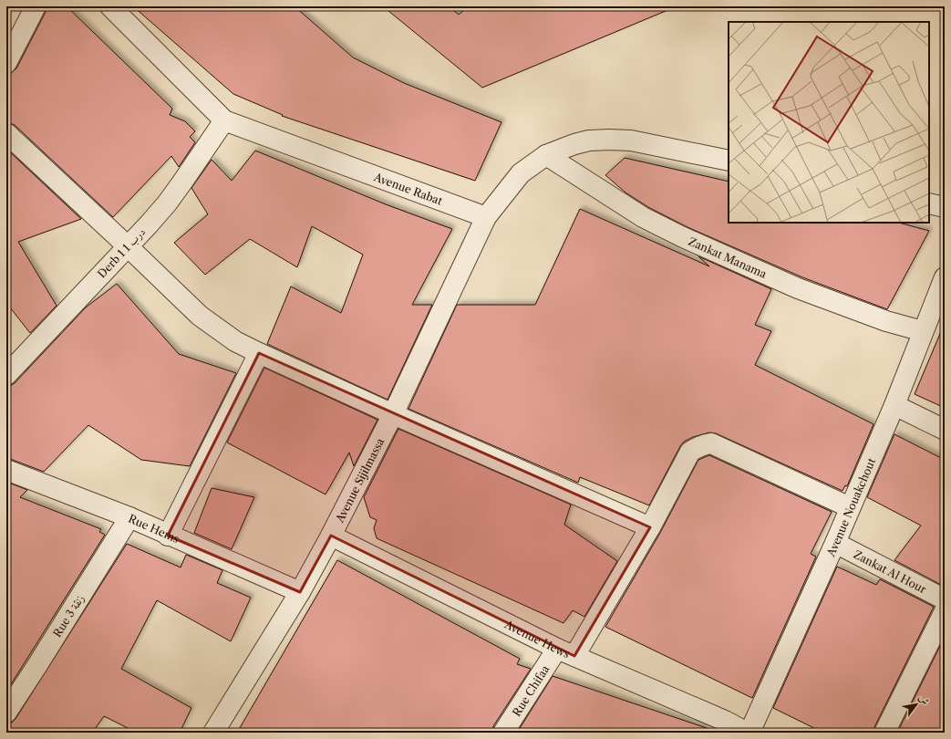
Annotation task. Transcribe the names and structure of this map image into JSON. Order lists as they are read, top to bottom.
{
  "streets": {
    "street": [
      "Avenue Rabat",
      "Derb 1 درب 1",
      "Zankat Manama",
      "Avenue Sijilmassa",
      "Avenue Nouakchout",
      "Rue Hems",
      "Zankat Al Hour",
      "Rue 3 زنقة",
      "Avenue Hews",
      "Rue Chifaa"
    ]
  },
  "crossings": [
    ["Avenue Rabat", "Derb 1 درب 1"],
    ["Avenue Rabat", "Avenue Sijilmassa"],
    ["Zankat Manama", "Avenue Nouakchout"],
    ["Avenue Sijilmassa", "Rue Hems"],
    ["Avenue Sijilmassa", "Avenue Hews"],
    ["Avenue Nouakchout", "Zankat Al Hour"],
    ["Avenue Nouakchout", "Avenue Hews"],
    ["Avenue Nouakchout", "Rue Chifaa"],
    ["Rue Hems", "Rue 3 زنقة"],
    ["Avenue Hews", "Rue Chifaa"]
  ],
  "north": "top right"
}
